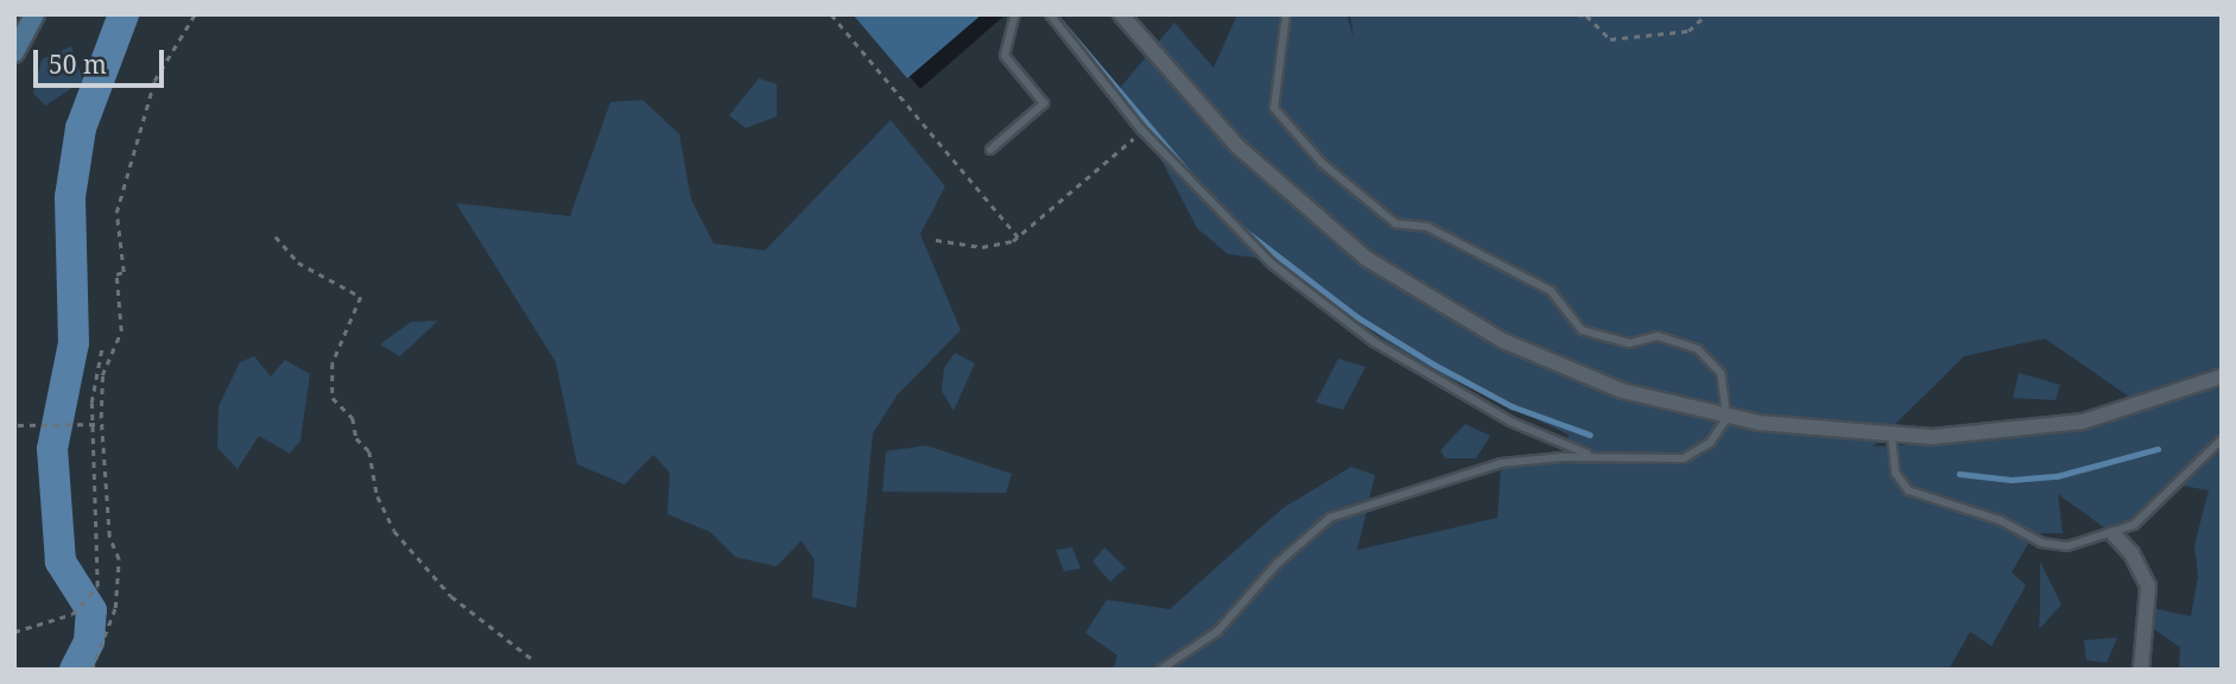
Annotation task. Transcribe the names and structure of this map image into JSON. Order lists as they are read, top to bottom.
{
  "scale_bar": "50 m"
}
